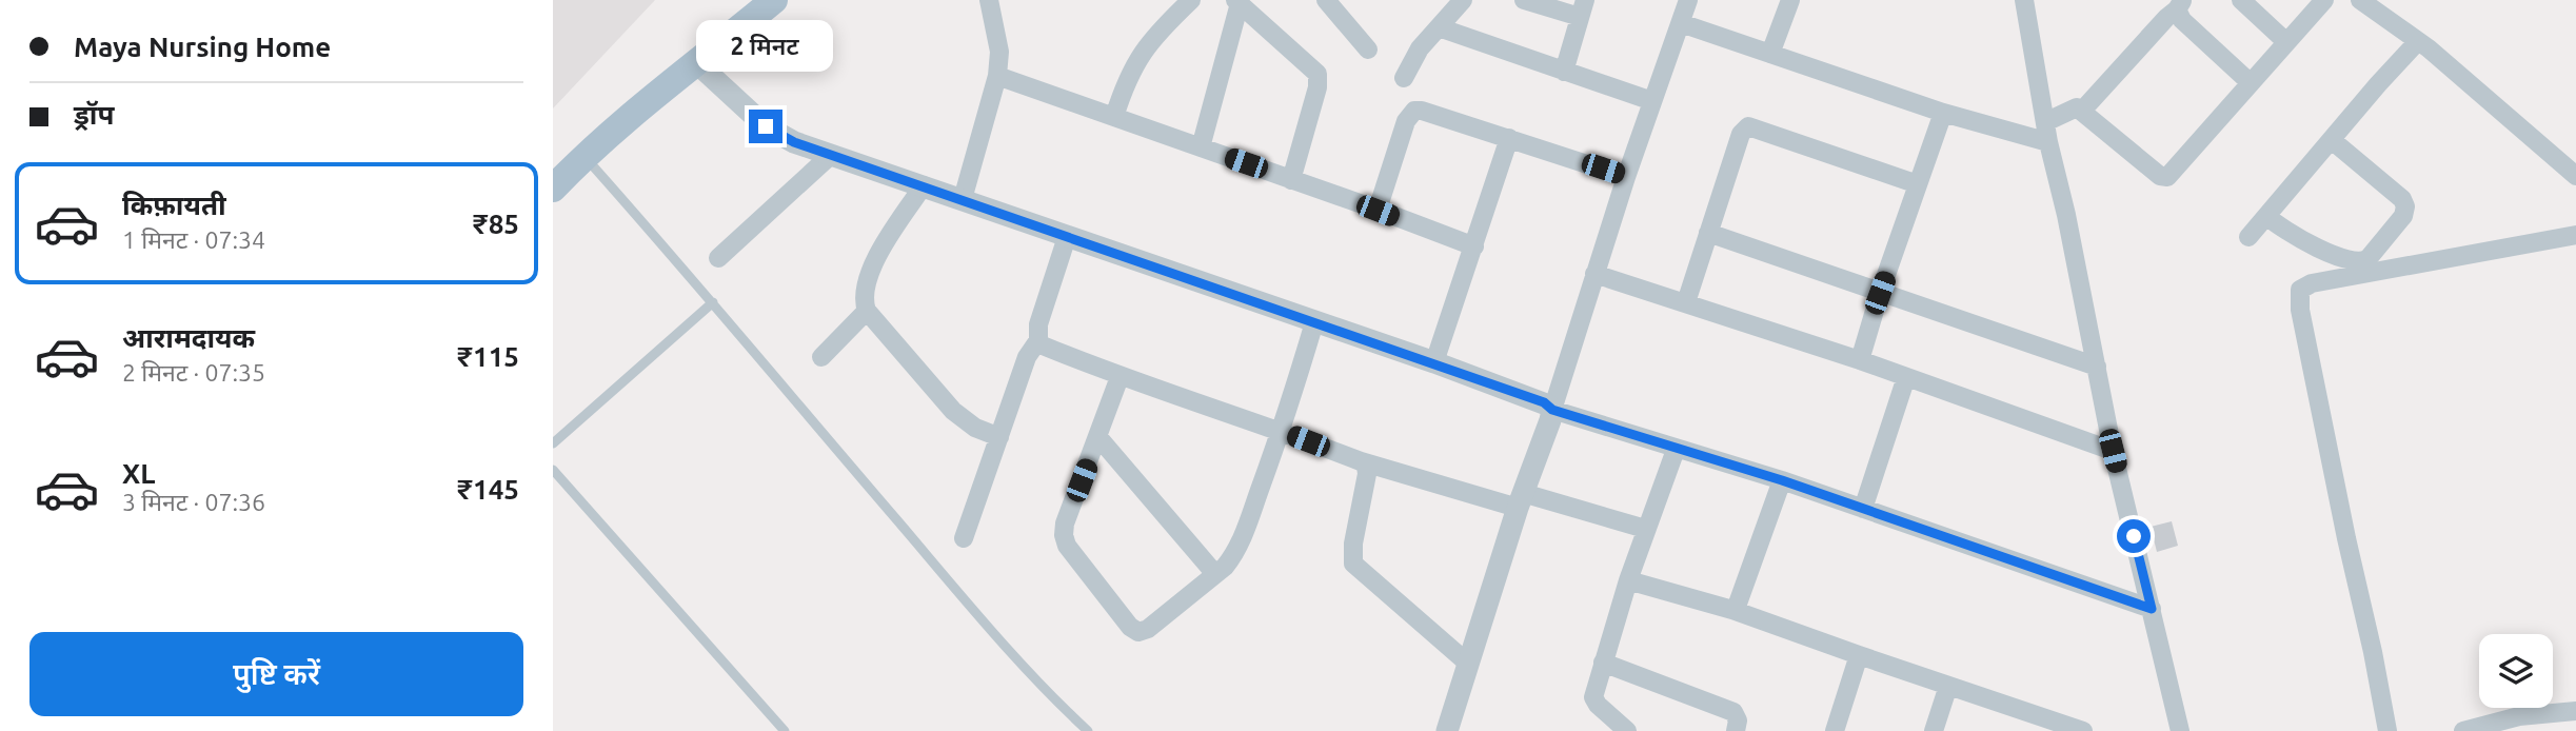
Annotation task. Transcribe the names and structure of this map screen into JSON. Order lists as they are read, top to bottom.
{
  "page": {
    "banner": ["Maya Nursing Home", "ड्रॉप"],
    "bubble": "2 मिनट",
    "list": [
      {
        "name": "किफ़ायती",
        "note": "1 मिनट · 07:34",
        "value": "₹85"
      },
      {
        "name": "आरामदायक",
        "note": "2 मिनट · 07:35",
        "value": "₹115"
      },
      {
        "name": "XL",
        "note": "3 मिनट · 07:36",
        "value": "₹145"
      }
    ],
    "buttons": "पुष्टि करें"
  }
}
